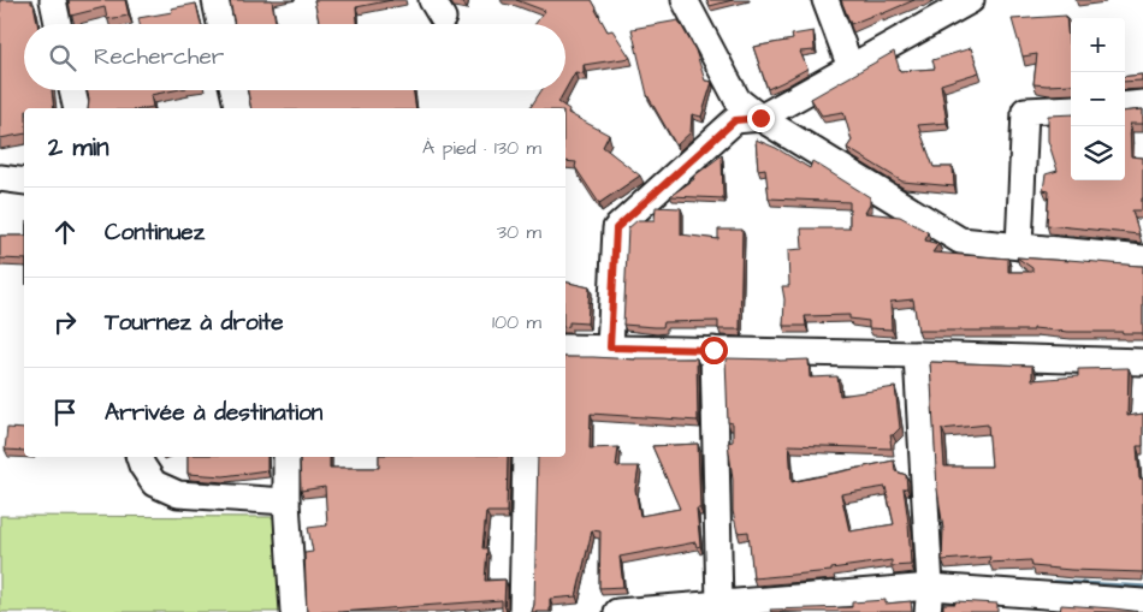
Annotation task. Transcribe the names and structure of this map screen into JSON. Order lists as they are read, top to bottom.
{
  "page": {
    "map_buttons": ["+", "−"],
    "search": "Rechercher",
    "heading": ["2 min", "À pied · 130 m"],
    "list": [
      ["Continuez", "30 m"],
      ["Tournez à droite", "100 m"],
      "Arrivée à destination"
    ]
  }
}
